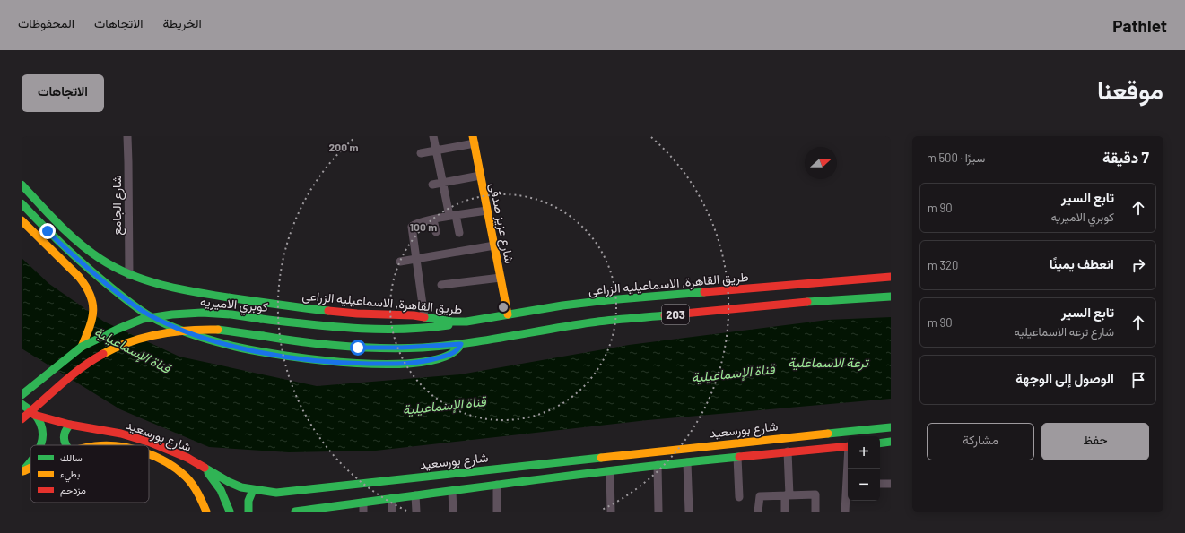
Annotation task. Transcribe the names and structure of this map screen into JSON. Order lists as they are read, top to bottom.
{
  "streets": {
    "main road": [
      "شارع عزيز صدقى",
      "طريق القاهرة, الاسماعيليه الزراعى",
      "كوبري الاميريه",
      "203",
      "شارع بورسعيد"
    ],
    "street": ["شارع الجامع"]
  },
  "crossings": [
    ["شارع الجامع", "طريق القاهرة, الاسماعيليه الزراعى"],
    ["شارع عزيز صدقى", "طريق القاهرة, الاسماعيليه الزراعى"],
    ["طريق القاهرة, الاسماعيليه الزراعى", "كوبري الاميريه"]
  ],
  "water": ["قناة الإسماعيلية", "ترعة الاسماعلية"],
  "legend": ["سالك", "بطيء", "مزدحم"],
  "north": "right",
  "page": {
    "header": "Pathlet",
    "nav": ["الخريطة", "الاتجاهات", "المحفوظات"],
    "title": "موقعنا",
    "buttons": [
      "الاتجاهات",
      ["حفظ", "مشاركة"]
    ],
    "heading": ["7 دقيقة", "سيرًا · 500 m"],
    "list": [
      ["تابع السير", "كوبري الاميريه", "90 m"],
      ["انعطف يمينًا", "320 m"],
      ["تابع السير", "شارع ترعه الاسماعيليه", "90 m"],
      "الوصول إلى الوجهة"
    ],
    "map_buttons": ["+", "−"]
  },
  "rings": ["200 m", "100 m"]
}
